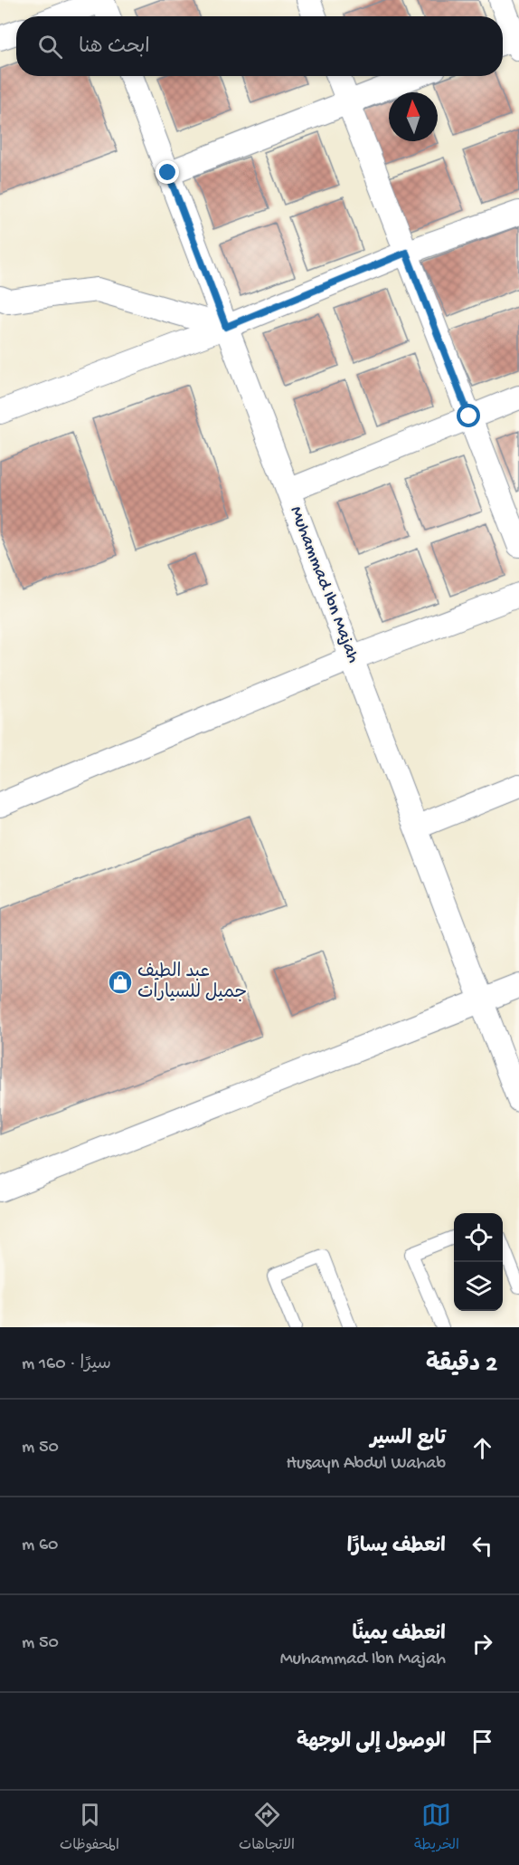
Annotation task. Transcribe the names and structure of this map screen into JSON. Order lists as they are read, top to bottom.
{
  "streets": {
    "street": ["Muhammad Ibn Majah"]
  },
  "places": {
    "shop": ["عبد الطيف جميل للسيارات"]
  },
  "north": "top",
  "page": {
    "search": "ابحث هنا",
    "heading": ["2 دقيقة", "سيرًا · 160 m"],
    "list": [
      ["تابع السير", "Husayn Abdul Wahab", "50 m"],
      ["انعطف يسارًا", "60 m"],
      ["انعطف يمينًا", "Muhammad Ibn Majah", "50 m"],
      "الوصول إلى الوجهة"
    ],
    "nav": ["الخريطة", "الاتجاهات", "المحفوظات"]
  }
}
